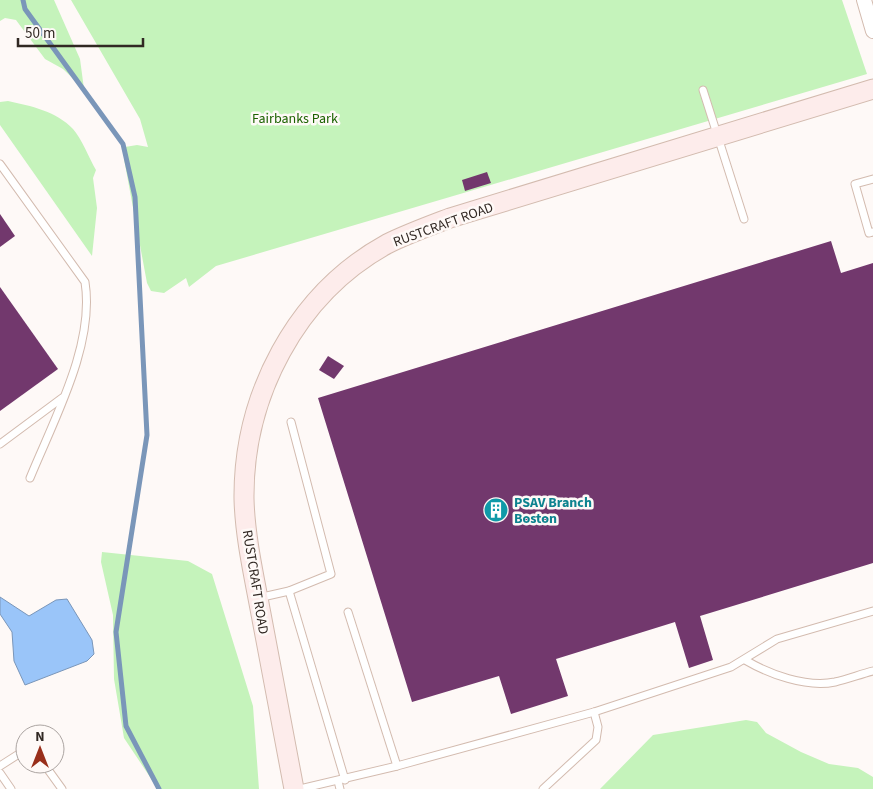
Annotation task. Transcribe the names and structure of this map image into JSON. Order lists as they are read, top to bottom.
{
  "streets": {
    "main road": ["RUSTCRAFT ROAD"]
  },
  "parks": ["Fairbanks Park"],
  "places": {
    "building": ["PSAV Branch Boston"]
  },
  "scale_bar": "50 m",
  "north": "top"
}
